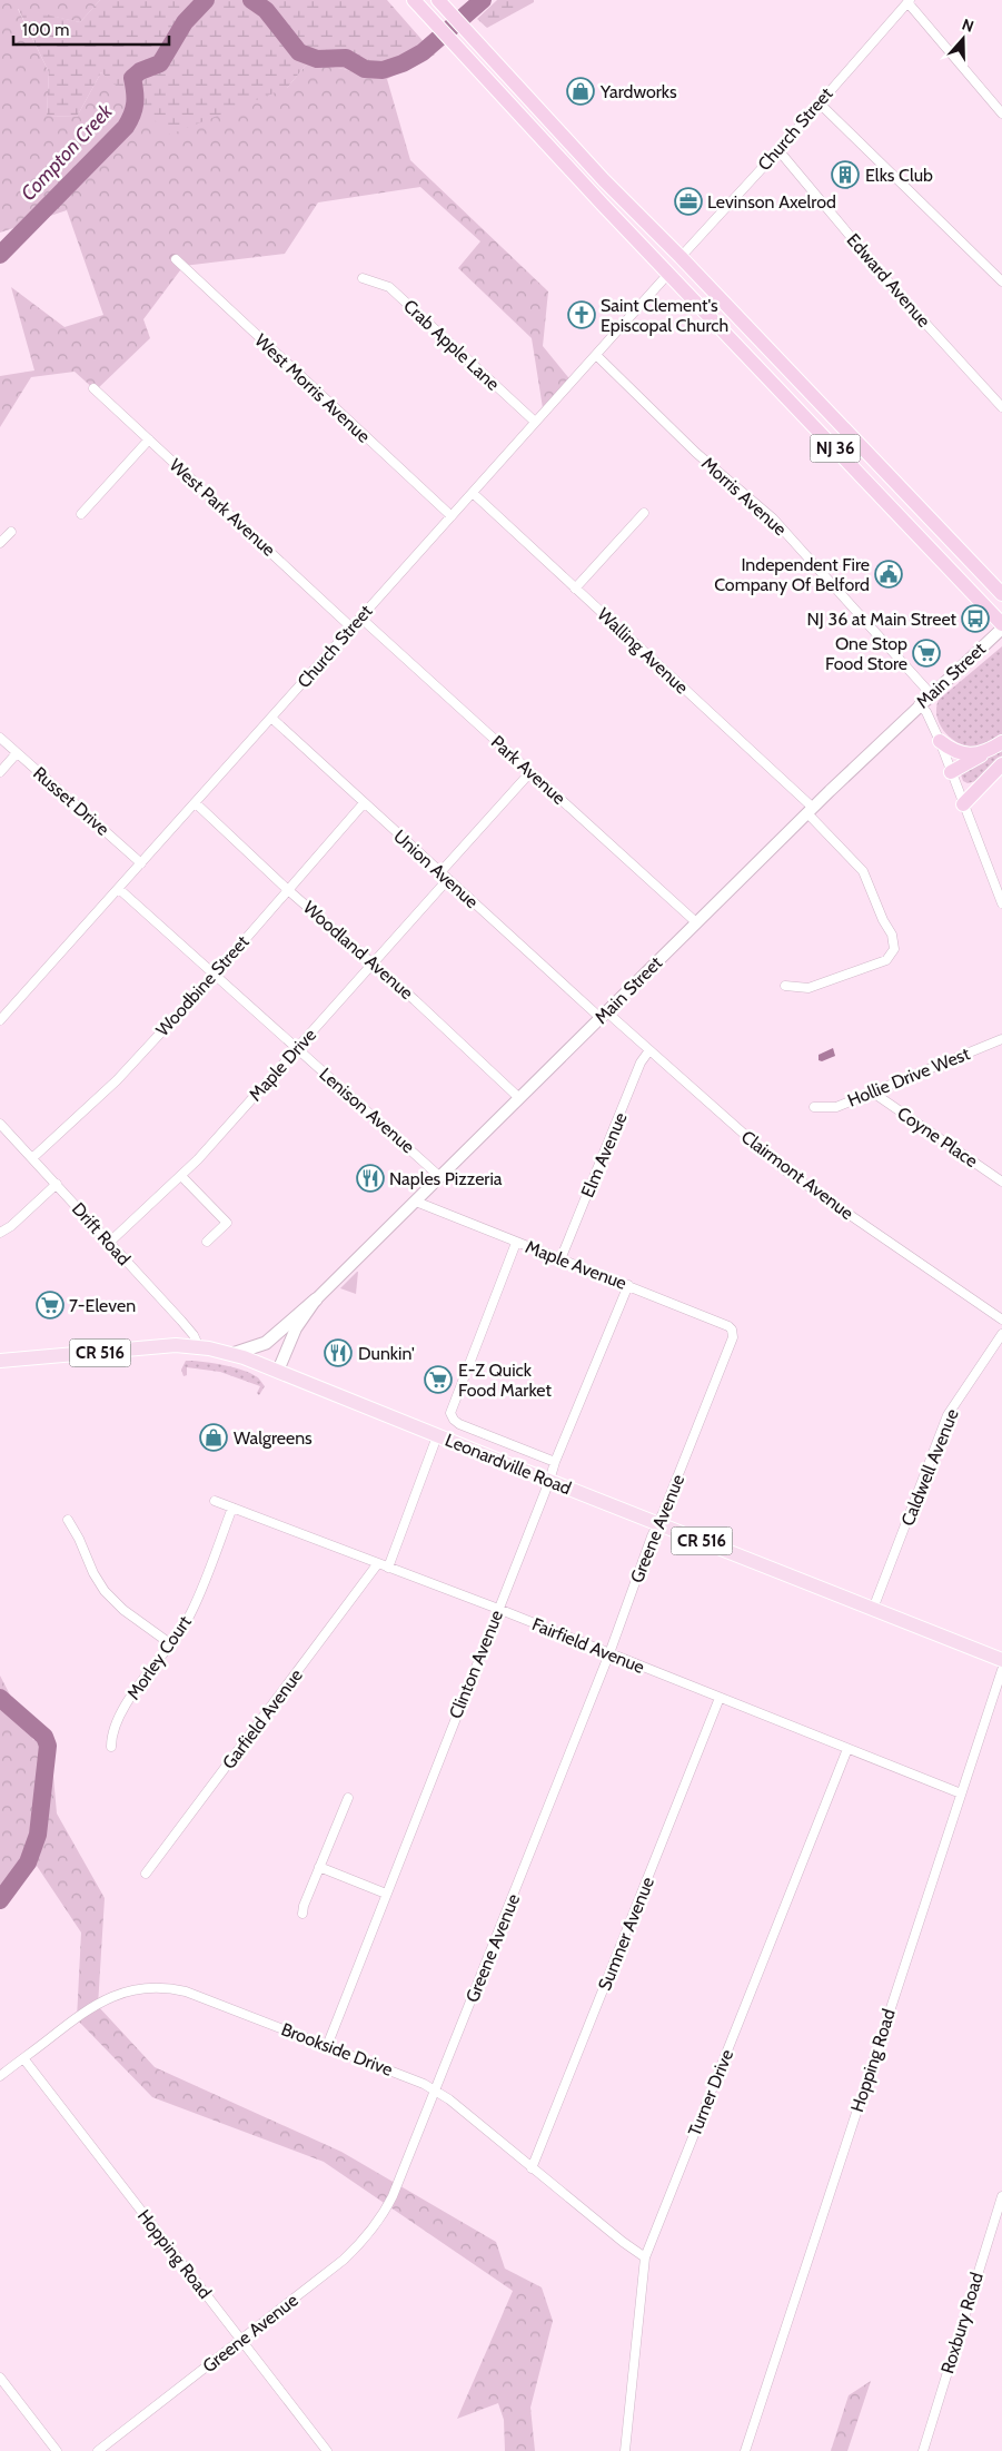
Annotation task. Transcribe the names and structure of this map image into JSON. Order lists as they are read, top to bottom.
{
  "streets": {
    "highway": ["NJ 36"],
    "main road": ["CR 516", "Leonardville Road"],
    "street": [
      "Church Street",
      "Edward Avenue",
      "Crab Apple Lane",
      "West Morris Avenue",
      "Morris Avenue",
      "West Park Avenue",
      "Walling Avenue",
      "Main Street",
      "Park Avenue",
      "Russet Drive",
      "Union Avenue",
      "Woodland Avenue",
      "Woodbine Street",
      "Maple Drive",
      "Hollie Drive West",
      "Lenison Avenue",
      "Coyne Place",
      "Elm Avenue",
      "Clairmont Avenue",
      "Drift Road",
      "Maple Avenue",
      "Caldwell Avenue",
      "Greene Avenue",
      "Fairfield Avenue",
      "Morley Court",
      "Clinton Avenue",
      "Garfield Avenue",
      "Sumner Avenue",
      "Brookside Drive",
      "Hopping Road",
      "Turner Drive",
      "Roxbury Road"
    ]
  },
  "crossings": [
    ["Church Street", "Edward Avenue"],
    ["Church Street", "Crab Apple Lane"],
    ["Church Street", "West Morris Avenue"],
    ["Church Street", "NJ 36"],
    ["Church Street", "Morris Avenue"],
    ["Church Street", "West Park Avenue"],
    ["Church Street", "Walling Avenue"],
    ["Church Street", "Park Avenue"],
    ["Church Street", "Russet Drive"],
    ["Church Street", "Union Avenue"],
    ["Church Street", "Woodland Avenue"],
    ["Church Street", "Lenison Avenue"],
    ["NJ 36", "Main Street"],
    ["Morris Avenue", "Main Street"],
    ["Walling Avenue", "Main Street"],
    ["Main Street", "Park Avenue"],
    ["Main Street", "Union Avenue"],
    ["Main Street", "Woodland Avenue"],
    ["Main Street", "Lenison Avenue"],
    ["Main Street", "Clairmont Avenue"],
    ["Main Street", "Maple Avenue"],
    ["Main Street", "Leonardville Road"],
    ["Union Avenue", "Woodbine Street"],
    ["Union Avenue", "Maple Drive"],
    ["Union Avenue", "Clairmont Avenue"],
    ["Woodland Avenue", "Woodbine Street"],
    ["Woodland Avenue", "Maple Drive"],
    ["Woodbine Street", "Lenison Avenue"],
    ["Woodbine Street", "Drift Road"],
    ["Maple Drive", "Lenison Avenue"],
    ["Maple Drive", "Drift Road"],
    ["Hollie Drive West", "Coyne Place"],
    ["Elm Avenue", "Clairmont Avenue"],
    ["Elm Avenue", "Maple Avenue"],
    ["Drift Road", "Leonardville Road"],
    ["Maple Avenue", "Greene Avenue"],
    ["Maple Avenue", "Clinton Avenue"],
    ["Leonardville Road", "Caldwell Avenue"],
    ["Leonardville Road", "Greene Avenue"],
    ["Leonardville Road", "Clinton Avenue"],
    ["Greene Avenue", "Fairfield Avenue"],
    ["Greene Avenue", "Brookside Drive"],
    ["Greene Avenue", "Hopping Road"],
    ["Fairfield Avenue", "Morley Court"],
    ["Fairfield Avenue", "Clinton Avenue"],
    ["Fairfield Avenue", "Garfield Avenue"],
    ["Fairfield Avenue", "Sumner Avenue"],
    ["Fairfield Avenue", "Hopping Road"],
    ["Fairfield Avenue", "Turner Drive"],
    ["Clinton Avenue", "Brookside Drive"],
    ["Sumner Avenue", "Brookside Drive"],
    ["Brookside Drive", "Hopping Road"],
    ["Brookside Drive", "Turner Drive"]
  ],
  "water": ["Compton Creek"],
  "places": {
    "shop": ["Yardworks", "Walgreens"],
    "building": ["Elks Club"],
    "office": ["Levinson Axelrod"],
    "church": ["Saint Clement's Episcopal Church"],
    "public building": ["Independent Fire Company Of Belford"],
    "bus stop": ["NJ 36 at Main Street"],
    "supermarket": ["One Stop Food Store", "7-Eleven", "E-Z Quick Food Market"],
    "restaurant": ["Naples Pizzeria", "Dunkin'"]
  },
  "scale_bar": "100 m",
  "north": "top"
}
